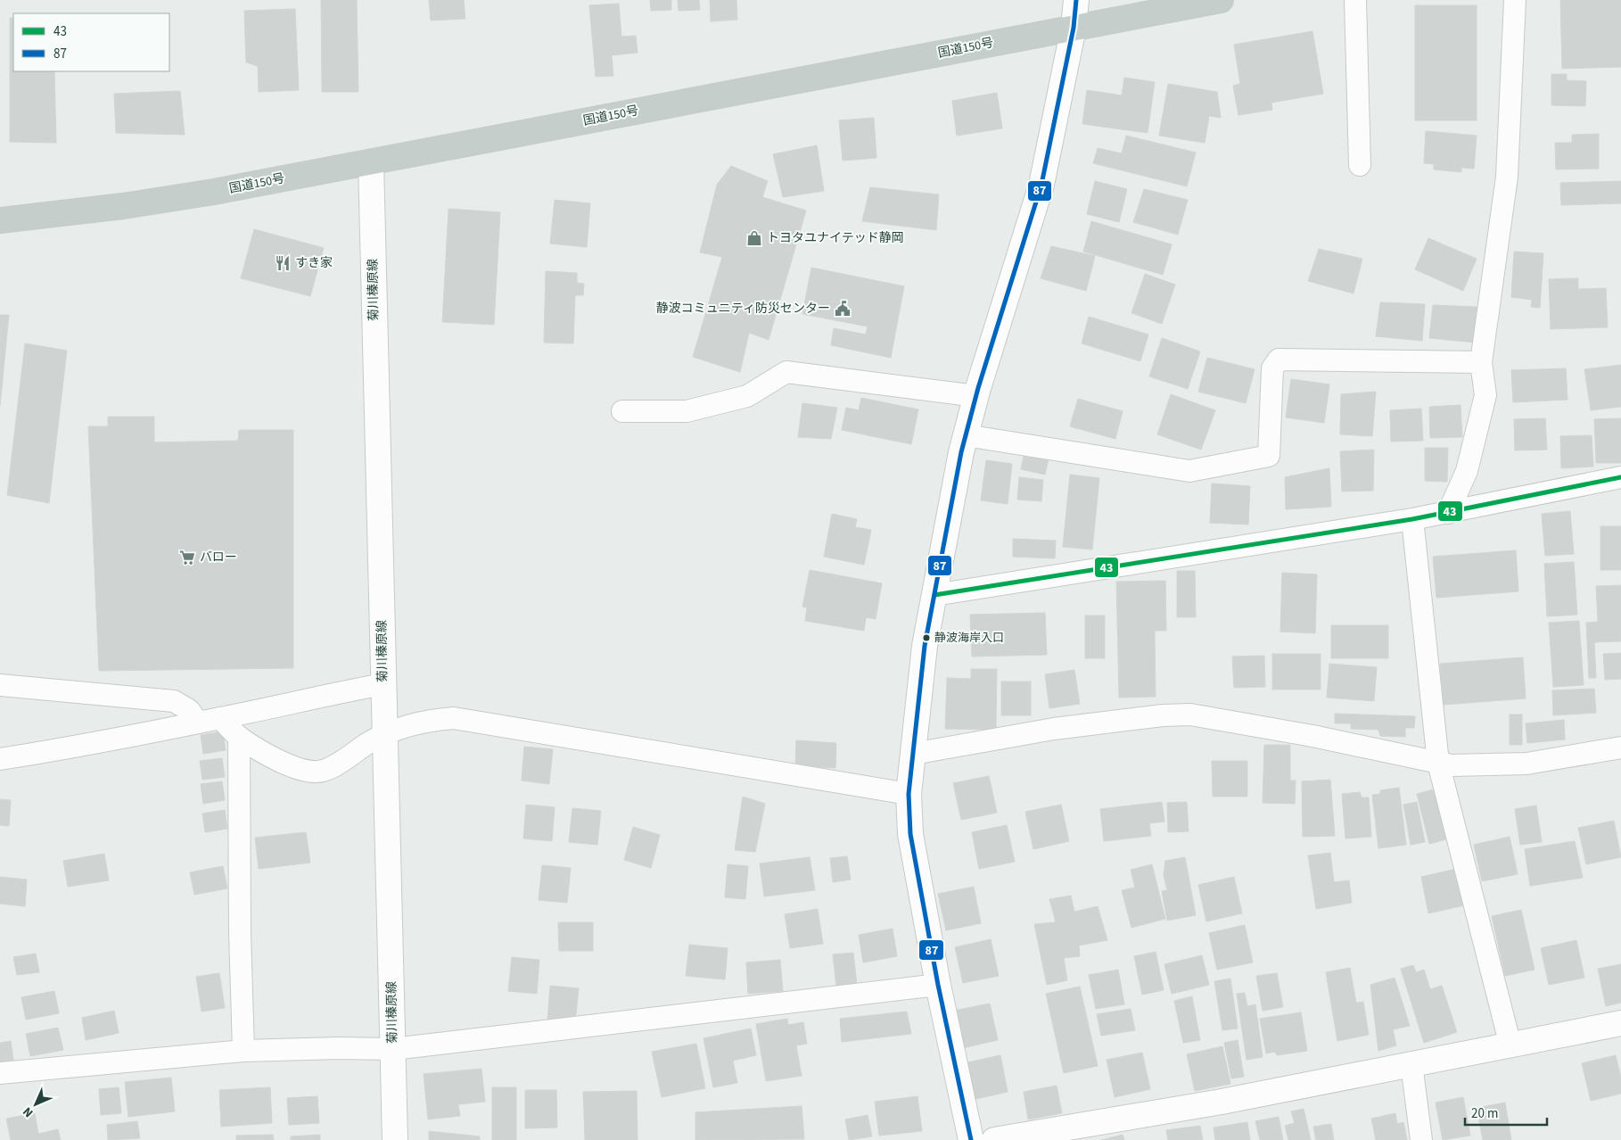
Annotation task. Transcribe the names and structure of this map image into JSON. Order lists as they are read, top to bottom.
{
  "streets": {
    "highway": ["国道150号"],
    "street": ["菊川榛原線"]
  },
  "crossings": [
    ["国道150号", "菊川榛原線"]
  ],
  "places": {
    "shop": ["トヨタユナイテッド静岡"],
    "restaurant": ["すき家"],
    "public building": ["静波コミュニティ防災センター"],
    "supermarket": ["バロー"],
    "other": ["静波海岸入口"]
  },
  "lines": ["transit line 87", "transit line 43"],
  "legend": ["43", "87"],
  "scale_bar": "20 m",
  "north": "bottom left"
}
